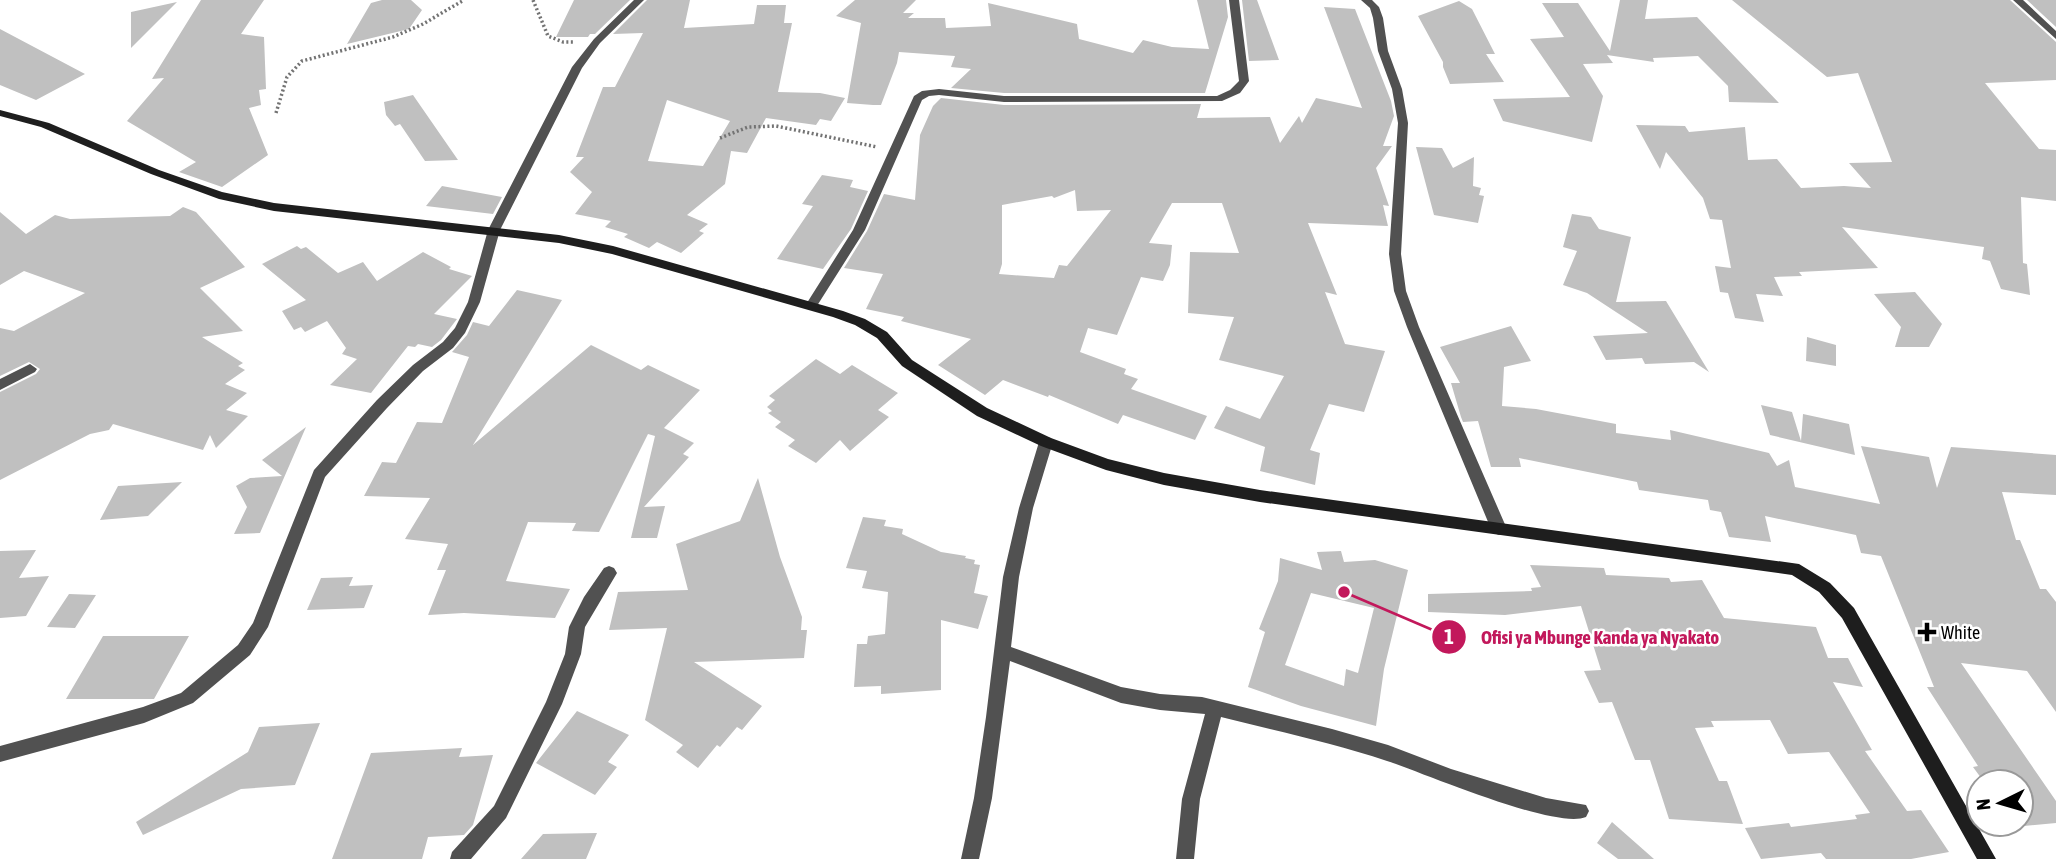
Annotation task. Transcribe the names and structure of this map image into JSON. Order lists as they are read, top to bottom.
{
  "places": {
    "other": ["Ofisi ya Mbunge Kanda ya Nyakato"],
    "health": ["White"]
  },
  "north": "left"
}
